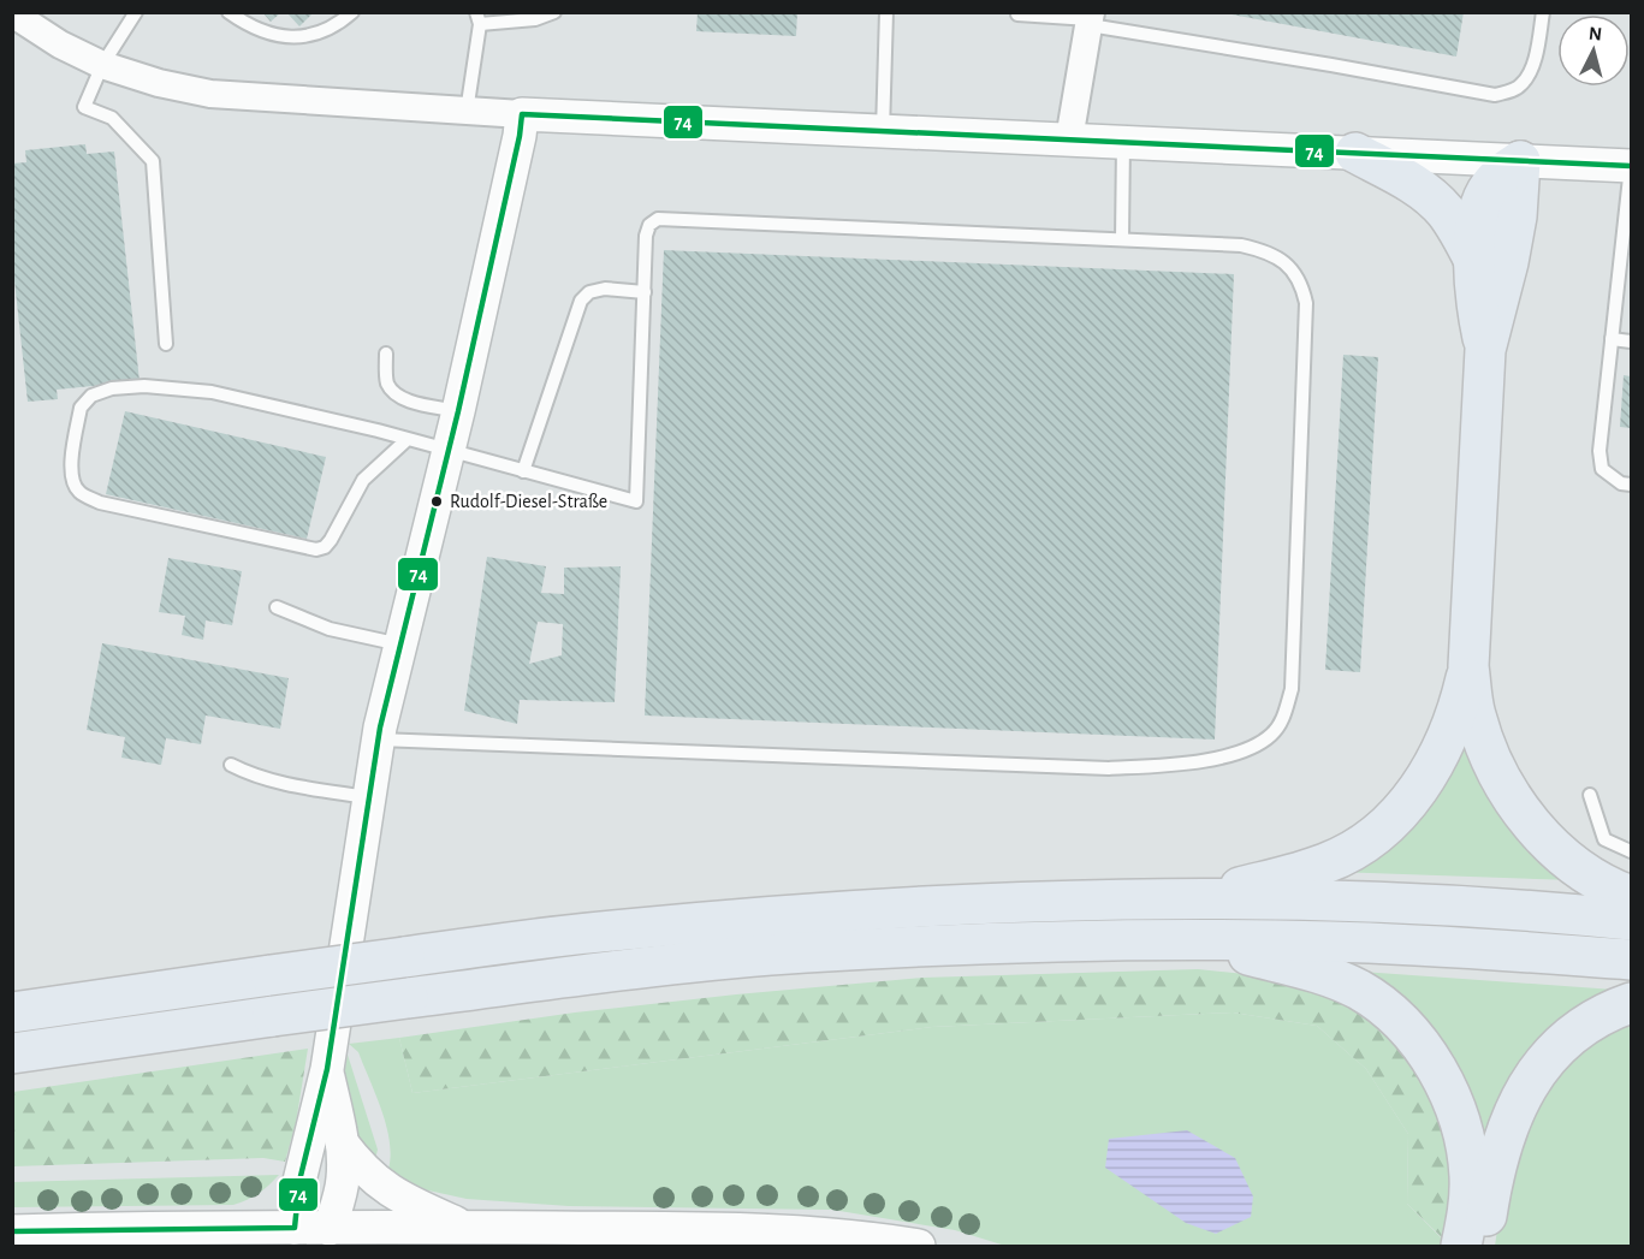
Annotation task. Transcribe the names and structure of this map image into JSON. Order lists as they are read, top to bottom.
{
  "places": ["Rudolf-Diesel-Straße"],
  "lines": ["transit line 74"],
  "north": "top"
}
